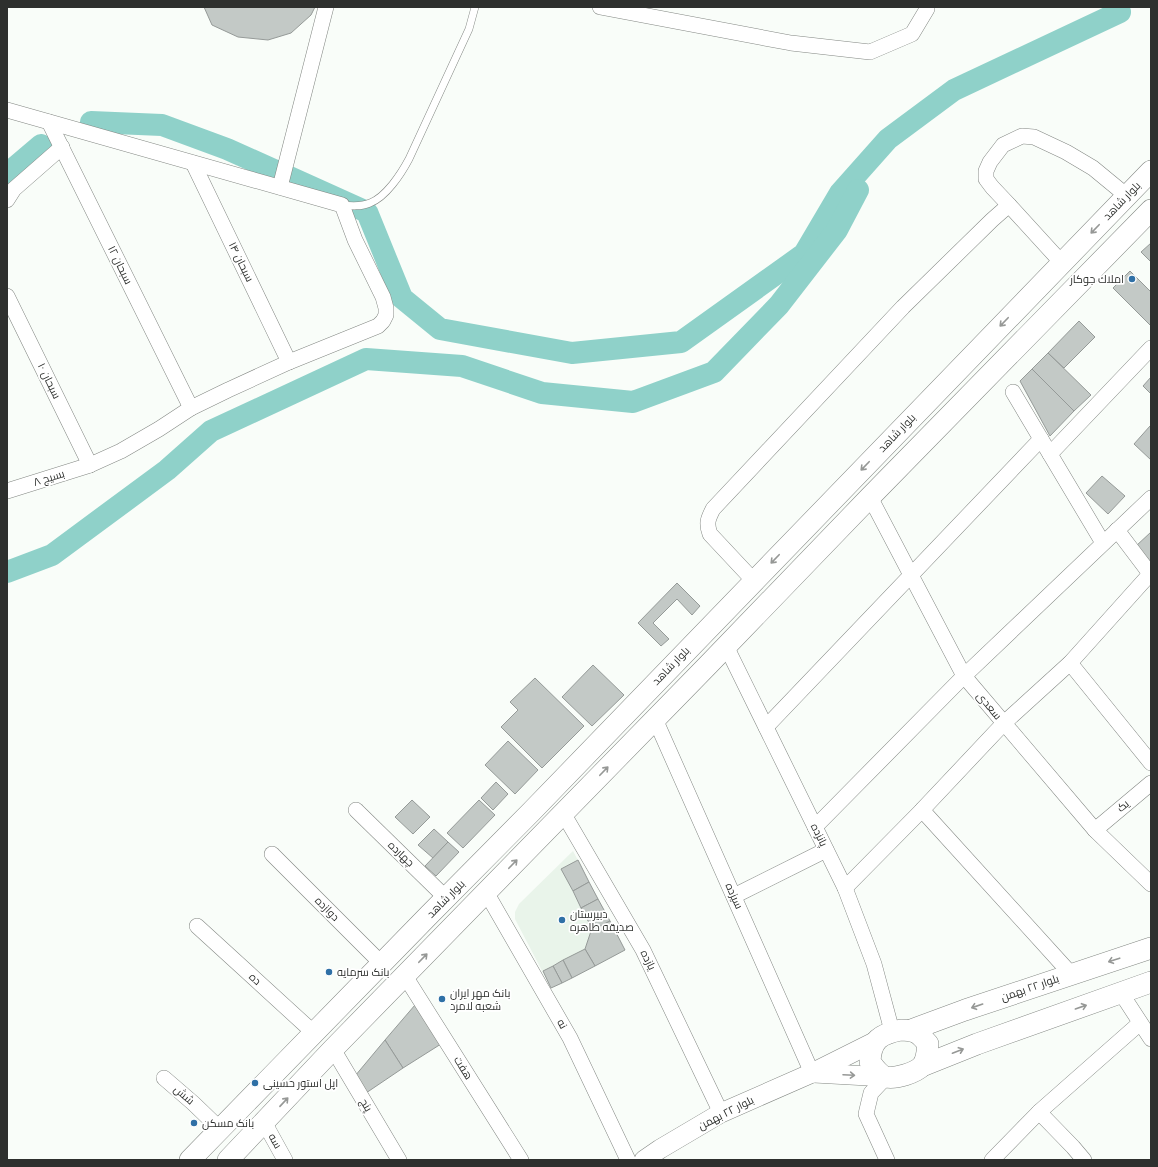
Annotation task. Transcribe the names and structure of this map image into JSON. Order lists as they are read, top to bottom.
{
  "streets": {
    "main road": ["بلوار شاهد", "بلوار ۲۲ بهمن"],
    "street": [
      "سبحان ۱۴",
      "سبحان ۱۲",
      "سبحان ۱۰",
      "بسیج ۸",
      "سعدی",
      "یک",
      "پانزده",
      "چهارده",
      "سیزده",
      "دوازده",
      "یازده",
      "ده",
      "نه",
      "هفت",
      "شش",
      "پنج",
      "سه"
    ]
  },
  "crossings": [
    ["بلوار شاهد", "چهارده"],
    ["بلوار شاهد", "دوازده"],
    ["بلوار شاهد", "ده"],
    ["بلوار شاهد", "شش"],
    ["سبحان ۱۴", "بسیج ۸"],
    ["سبحان ۱۲", "بسیج ۸"],
    ["سبحان ۱۰", "بسیج ۸"],
    ["سعدی", "یک"],
    ["پانزده", "بلوار ۲۲ بهمن"],
    ["سیزده", "بلوار ۲۲ بهمن"],
    ["یازده", "بلوار ۲۲ بهمن"]
  ],
  "places": [
    "املاك جوكار",
    "دبیرستان صدیقه طاهره",
    "بانک سرمایه",
    "بانک مهر ایران شعبه لامرد",
    "اپل استور حسینی",
    "بانک مسکن"
  ]
}
